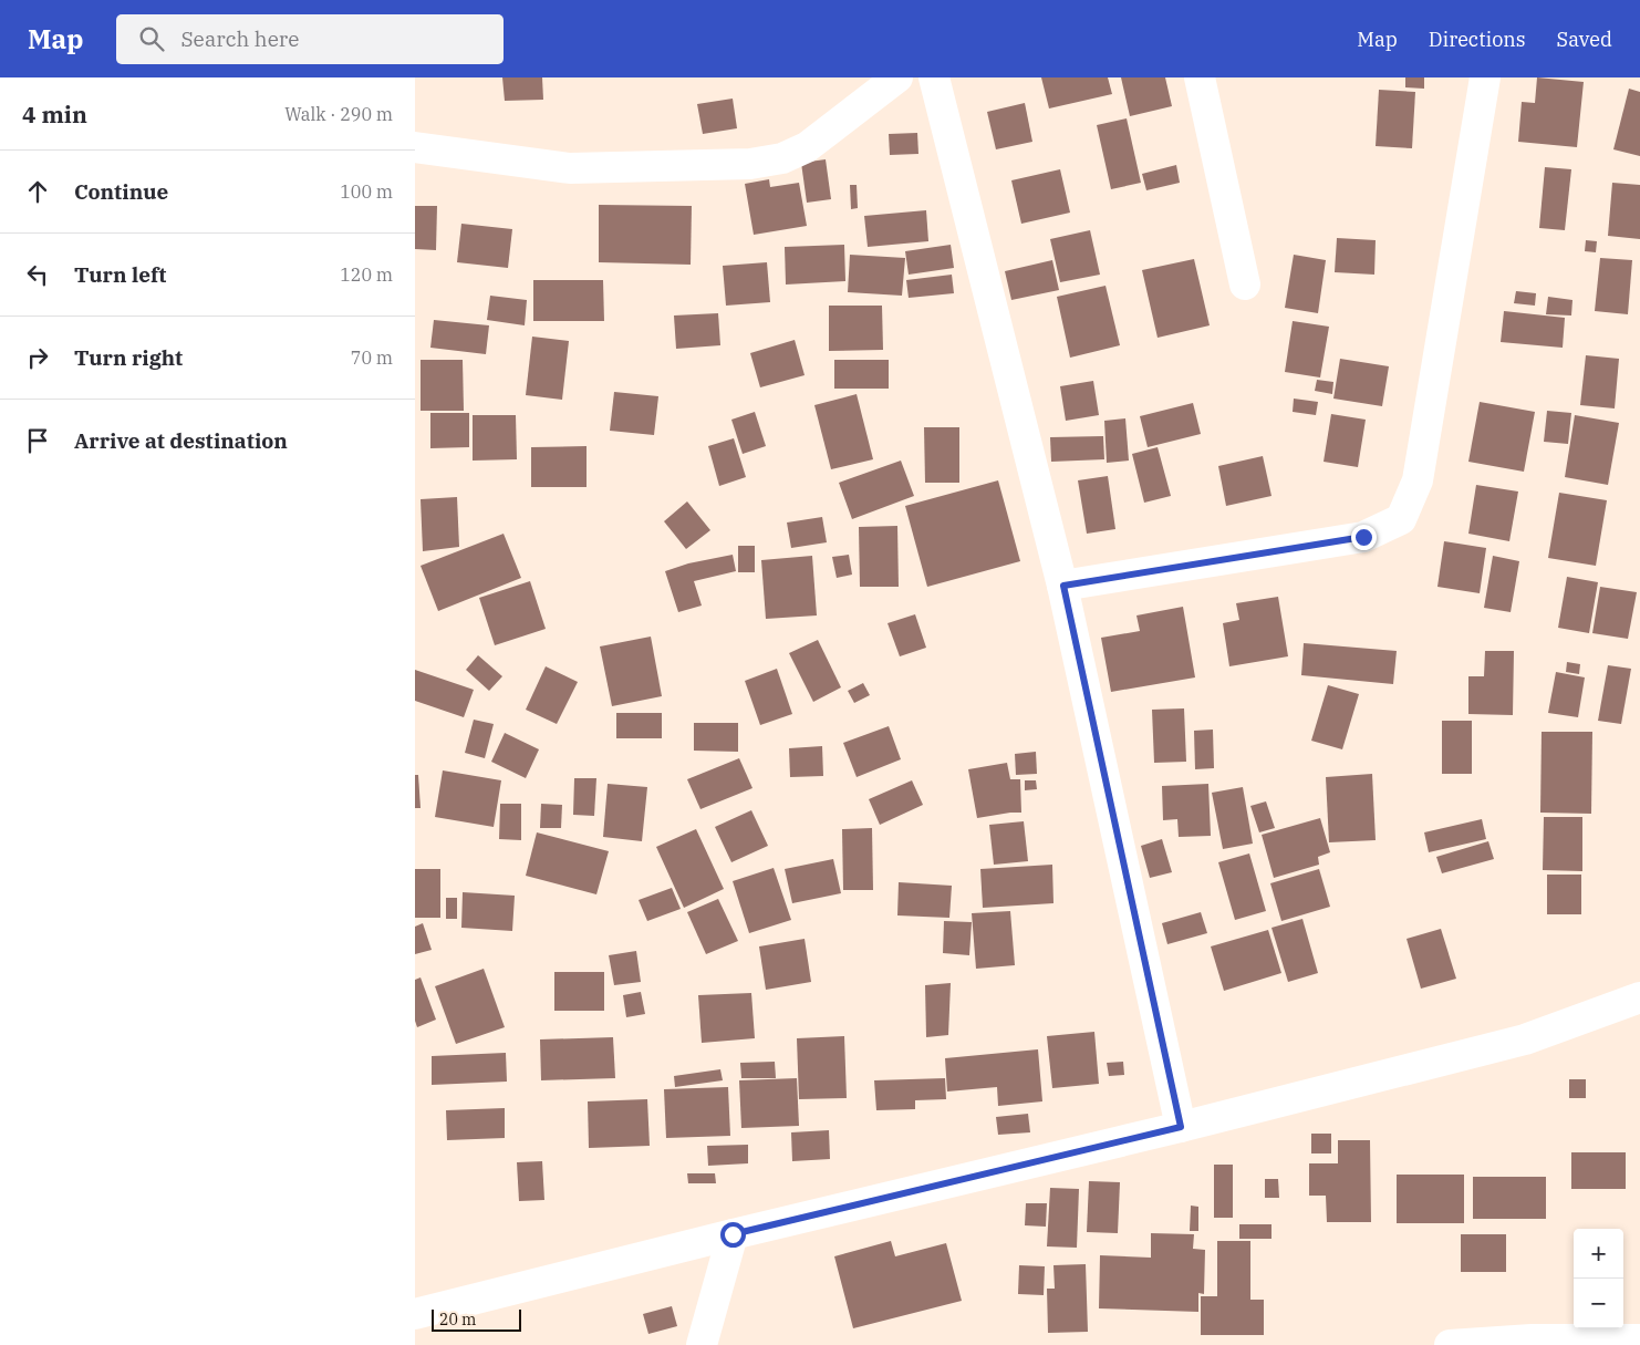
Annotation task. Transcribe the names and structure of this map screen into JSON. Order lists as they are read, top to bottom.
{
  "scale_bar": "20 m",
  "page": {
    "header": "Map",
    "search": "Search here",
    "nav": ["Map", "Directions", "Saved"],
    "heading": ["4 min", "Walk · 290 m"],
    "list": [
      ["Continue", "100 m"],
      ["Turn left", "120 m"],
      ["Turn right", "70 m"],
      "Arrive at destination"
    ],
    "map_buttons": ["+", "−"],
    "scale": "20 m"
  }
}
